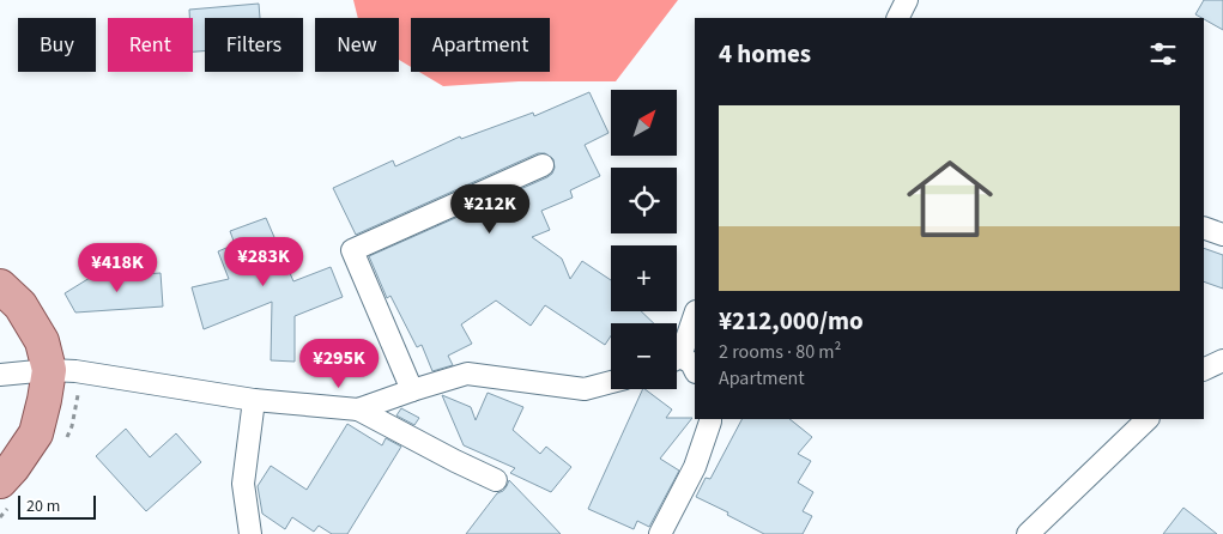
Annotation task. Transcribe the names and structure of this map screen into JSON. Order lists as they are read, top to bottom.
{
  "scale_bar": "20 m",
  "north": "top right",
  "page": {
    "chip": [
      "Buy",
      "Rent",
      "Filters",
      "New",
      "Apartment"
    ],
    "heading": "4 homes",
    "map_buttons": ["+", "−"],
    "list": [
      {
        "name": "¥212,000/mo",
        "note": "2 rooms · 80 m² · Apartment"
      }
    ],
    "price": [
      "¥212K",
      "¥283K",
      "¥418K",
      "¥295K"
    ],
    "scale": "20 m"
  }
}
